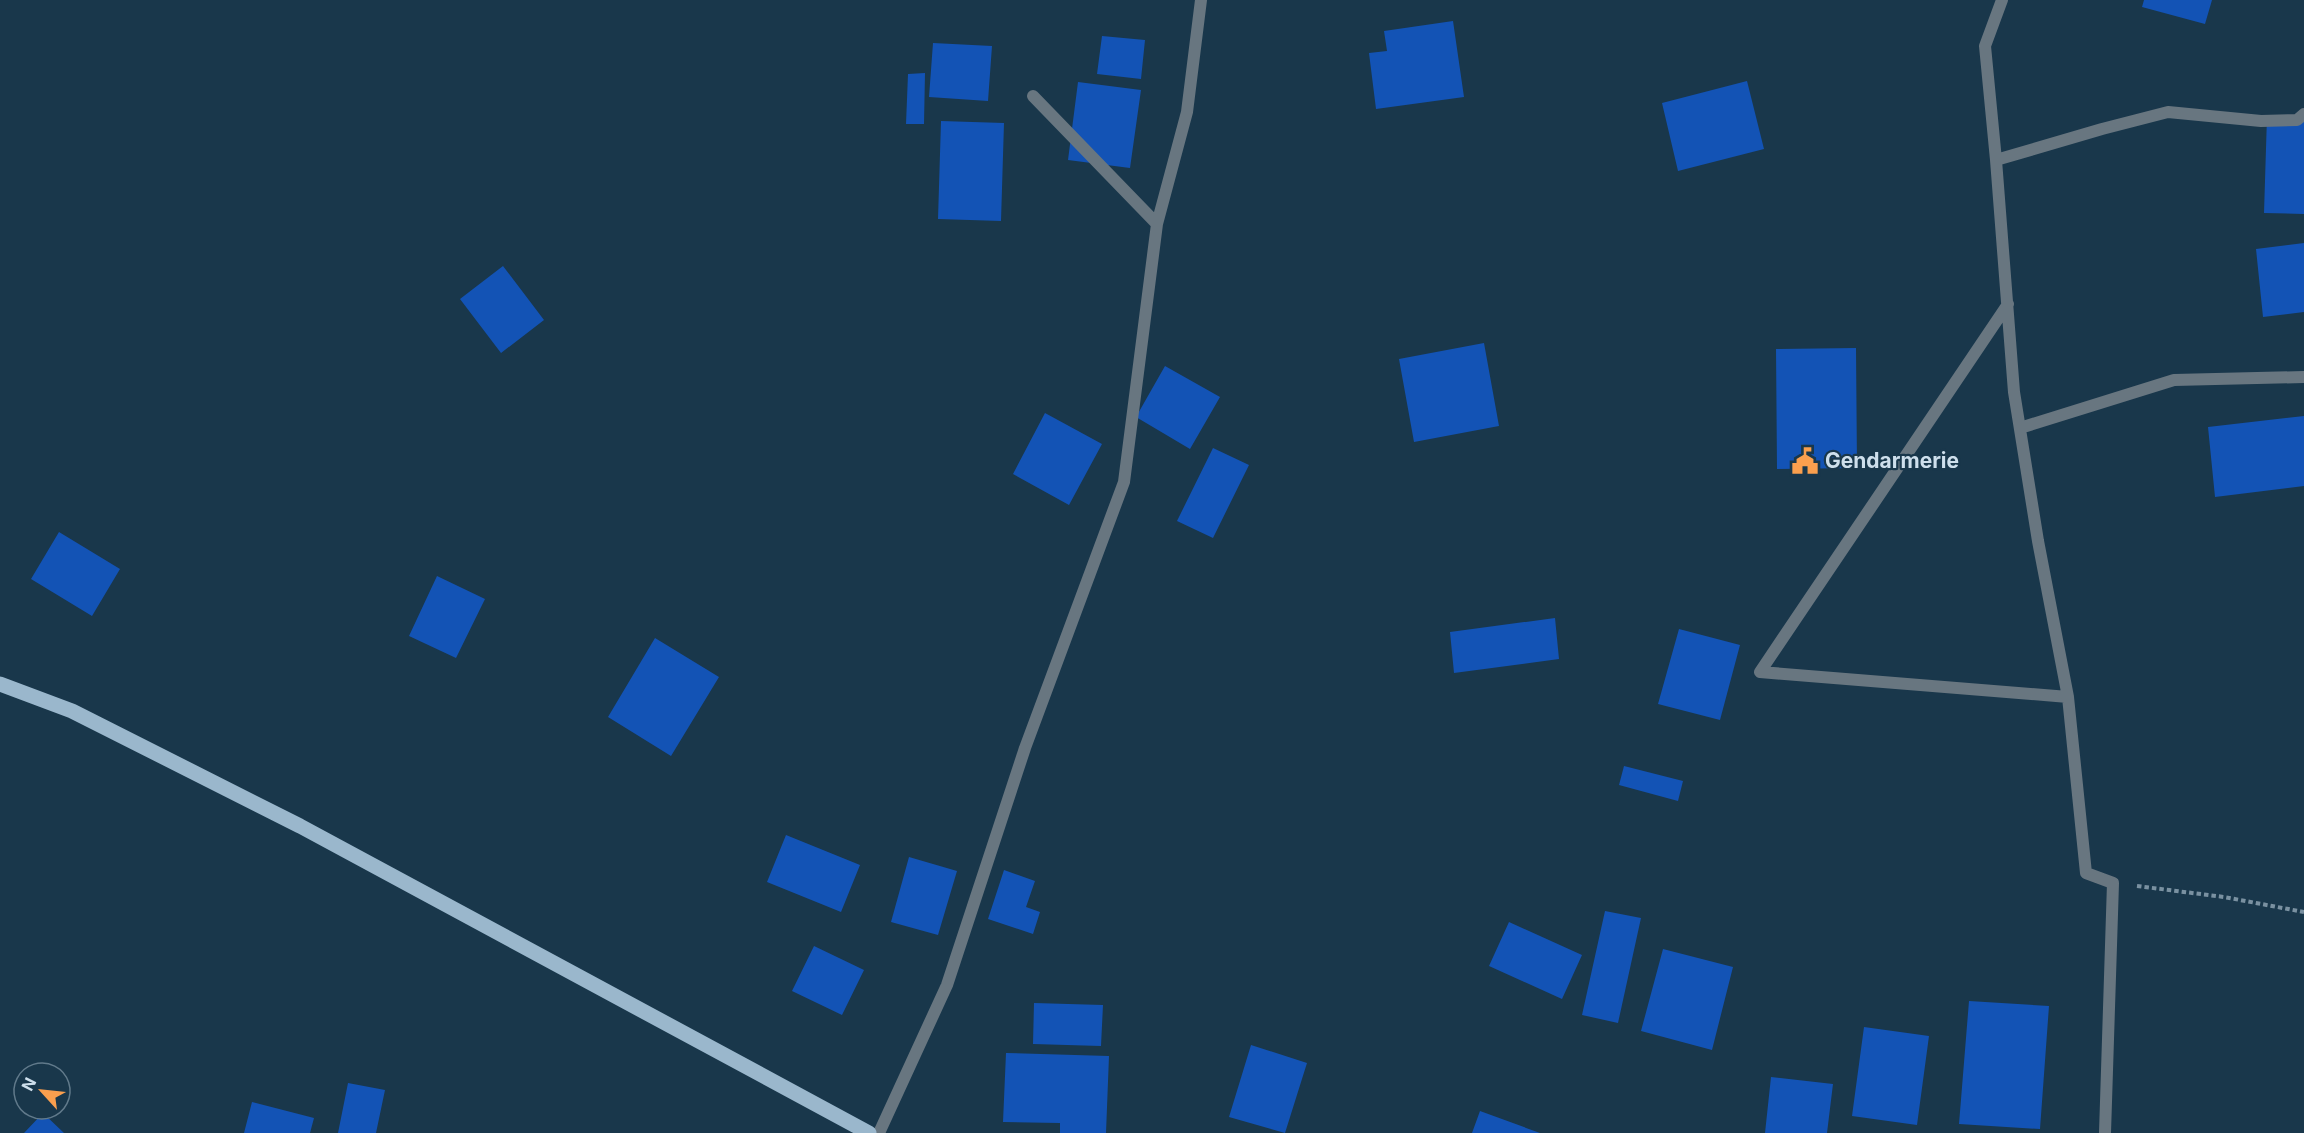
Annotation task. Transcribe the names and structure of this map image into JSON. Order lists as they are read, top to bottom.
{
  "places": {
    "public building": ["Gendarmerie"]
  },
  "north": "top left"
}
